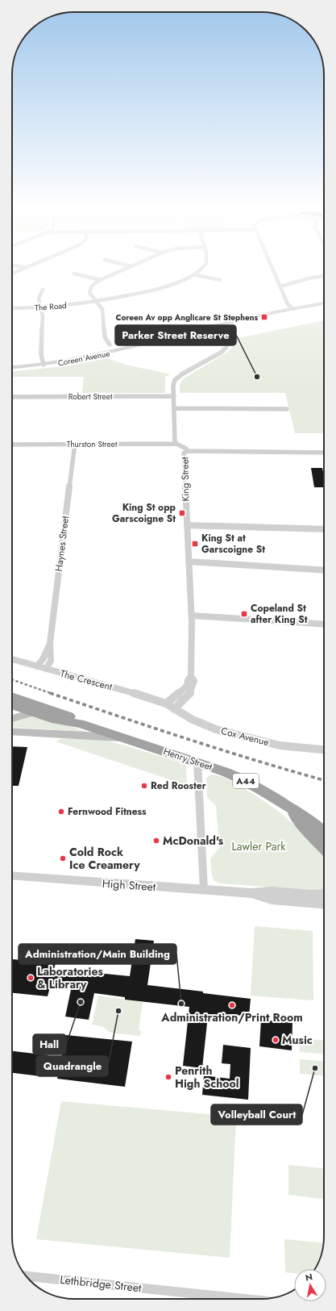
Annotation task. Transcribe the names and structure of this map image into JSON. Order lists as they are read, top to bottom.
{
  "streets": {
    "highway": ["Henry Street", "A44"],
    "street": [
      "The Road",
      "Coreen Avenue",
      "Robert Street",
      "Thurston Street",
      "King Street",
      "Haynes Street",
      "The Crescent",
      "Cox Avenue",
      "High Street",
      "Lethbridge Street"
    ]
  },
  "crossings": [
    ["Coreen Avenue", "King Street"],
    ["Robert Street", "King Street"],
    ["Thurston Street", "King Street"],
    ["Thurston Street", "Haynes Street"],
    ["King Street", "Cox Avenue"],
    ["Haynes Street", "The Crescent"],
    ["The Crescent", "Cox Avenue"],
    ["Henry Street", "A44"]
  ],
  "parks": ["Lawler Park"],
  "places": {
    "transit": [
      "Coreen Av opp Anglicare St Stephens",
      "King St opp Garscoigne St",
      "King St at Garscoigne St",
      "Copeland St after King St"
    ],
    "other": [
      "Parker Street Reserve",
      "Red Rooster",
      "Fernwood Fitness",
      "McDonald's",
      "Cold Rock Ice Creamery",
      "Laboratories & Library",
      "Hall",
      "Administration/Main Building",
      "Administration/Print Room",
      "Quadrangle",
      "Music",
      "Volleyball Court",
      "Penrith High School"
    ]
  },
  "north": "top"
}
